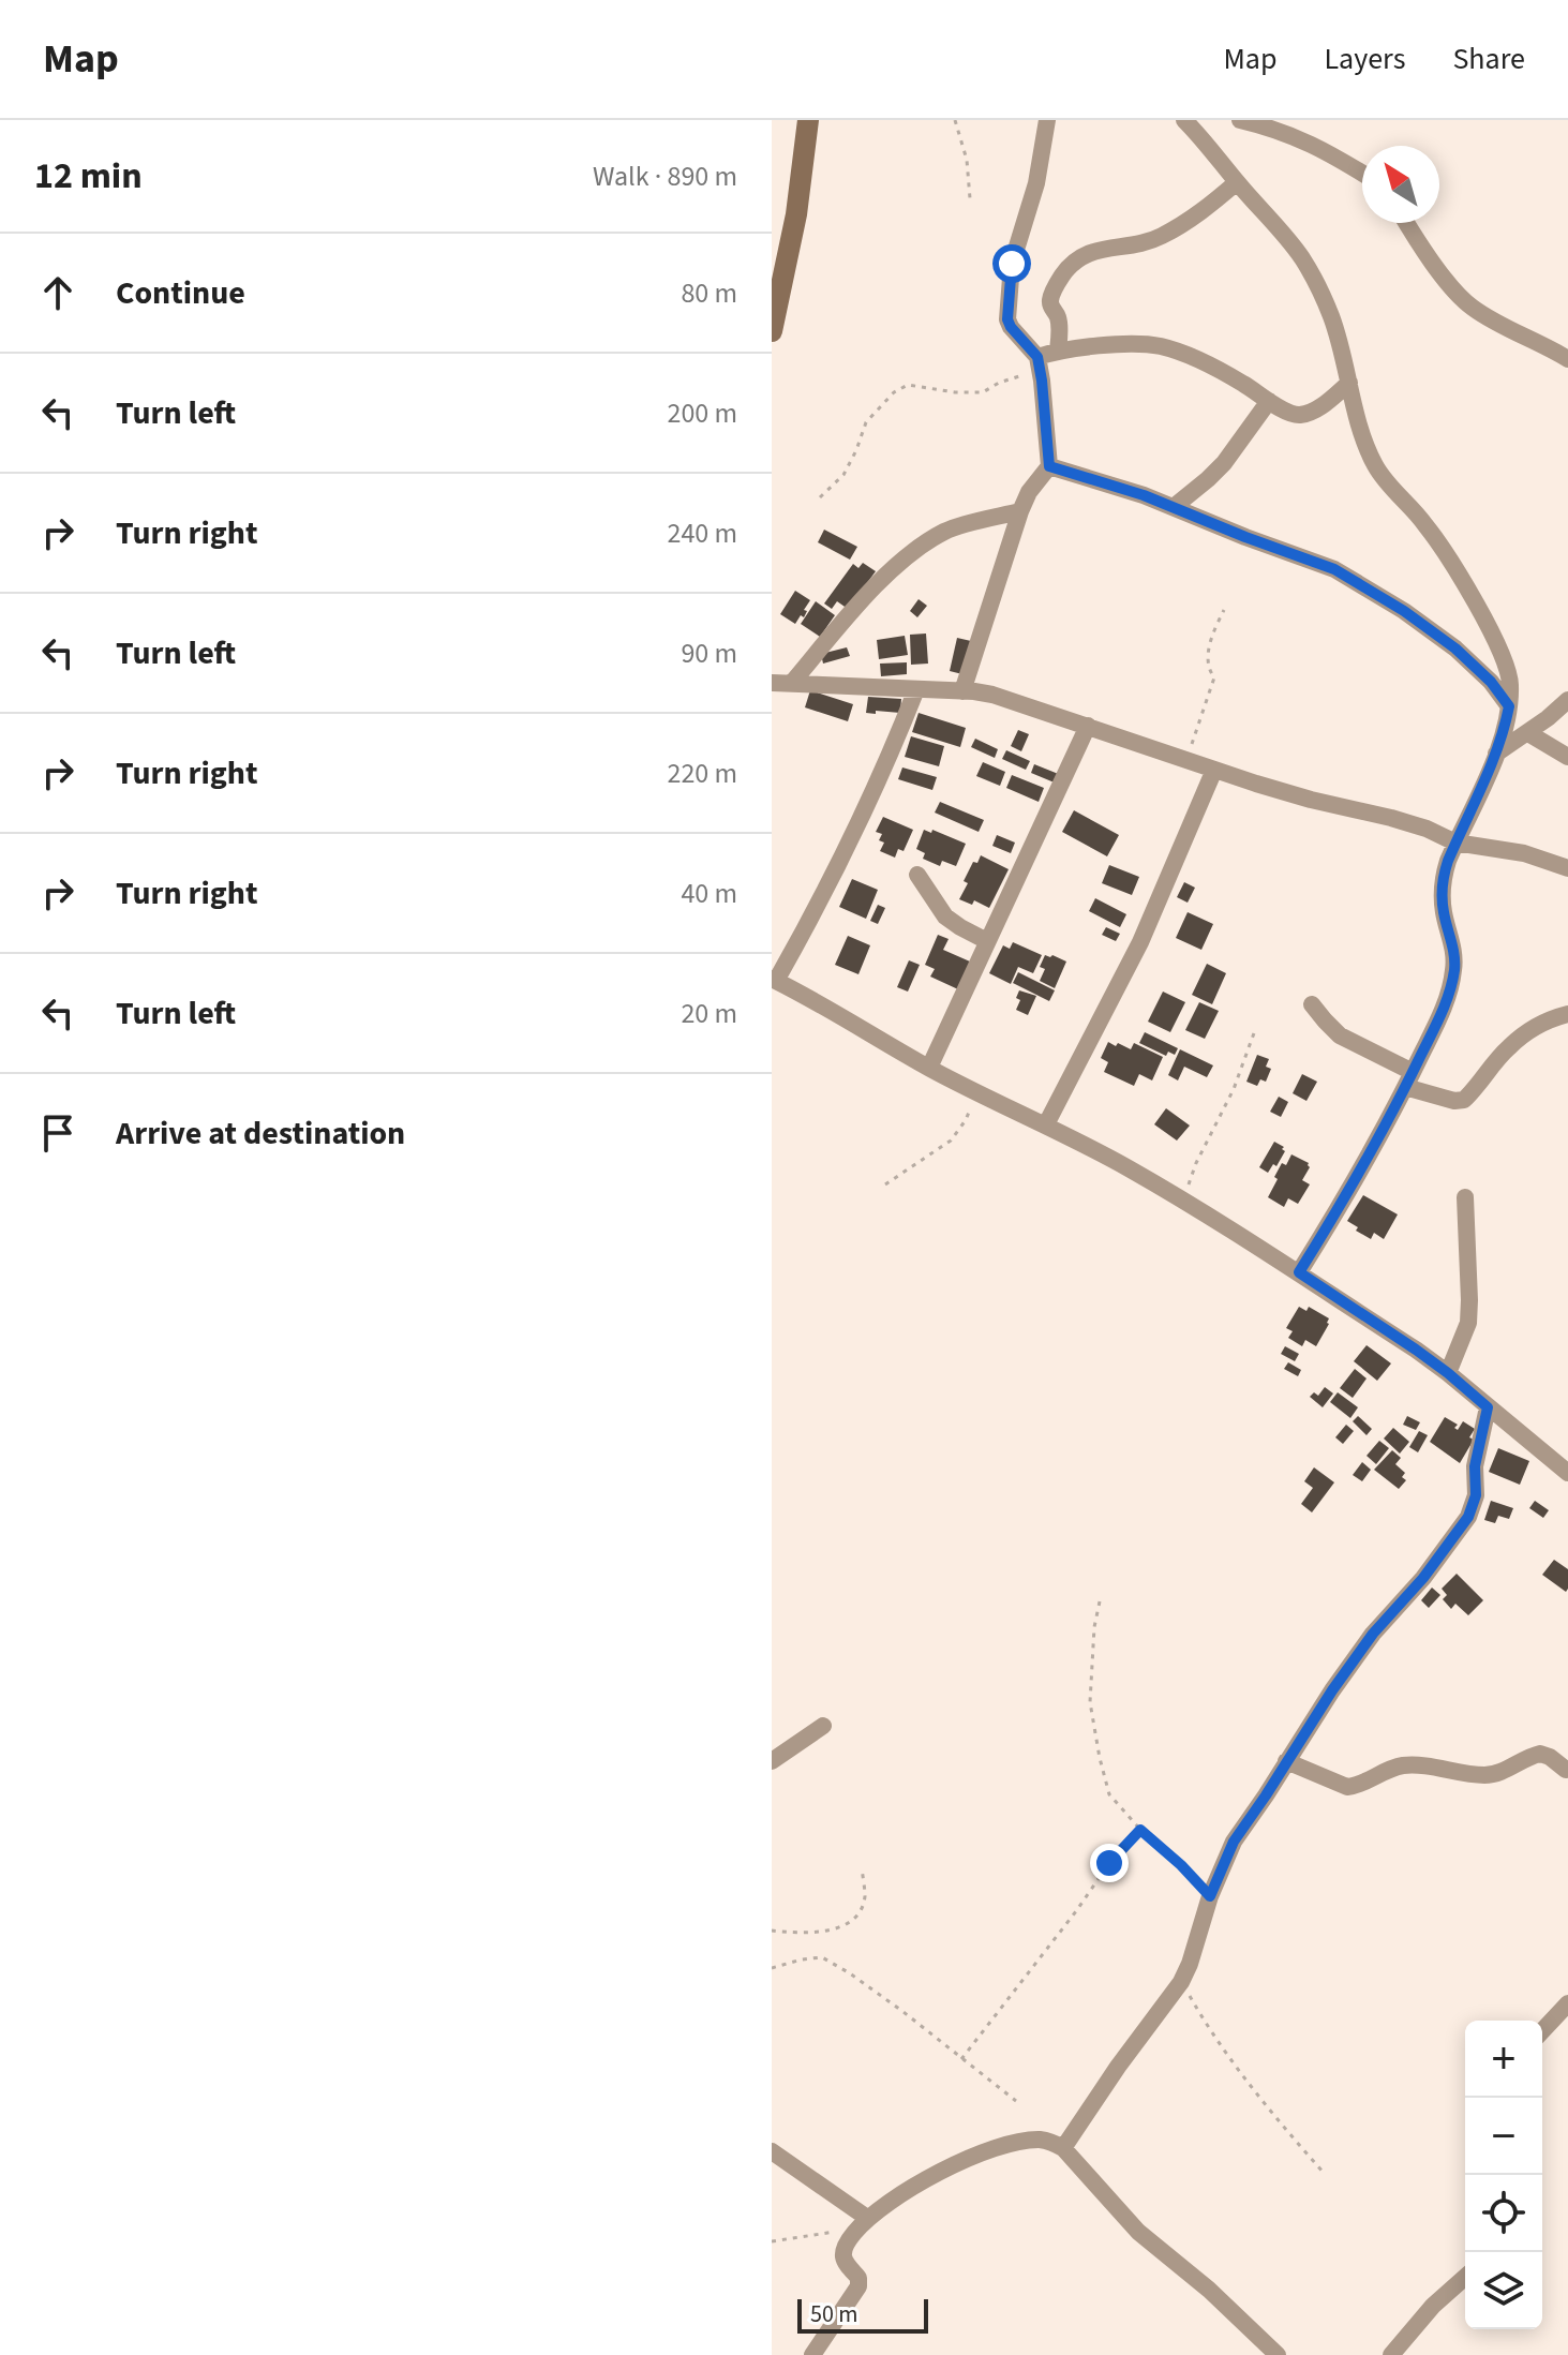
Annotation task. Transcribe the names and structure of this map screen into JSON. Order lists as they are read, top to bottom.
{
  "scale_bar": "50 m",
  "north": "top left",
  "page": {
    "header": "Map",
    "nav": ["Map", "Layers", "Share"],
    "heading": ["12 min", "Walk · 890 m"],
    "list": [
      ["Continue", "80 m"],
      ["Turn left", "200 m"],
      ["Turn right", "240 m"],
      ["Turn left", "90 m"],
      ["Turn right", "220 m"],
      ["Turn right", "40 m"],
      ["Turn left", "20 m"],
      "Arrive at destination"
    ],
    "map_buttons": ["+", "−"],
    "scale": "50 m"
  }
}
